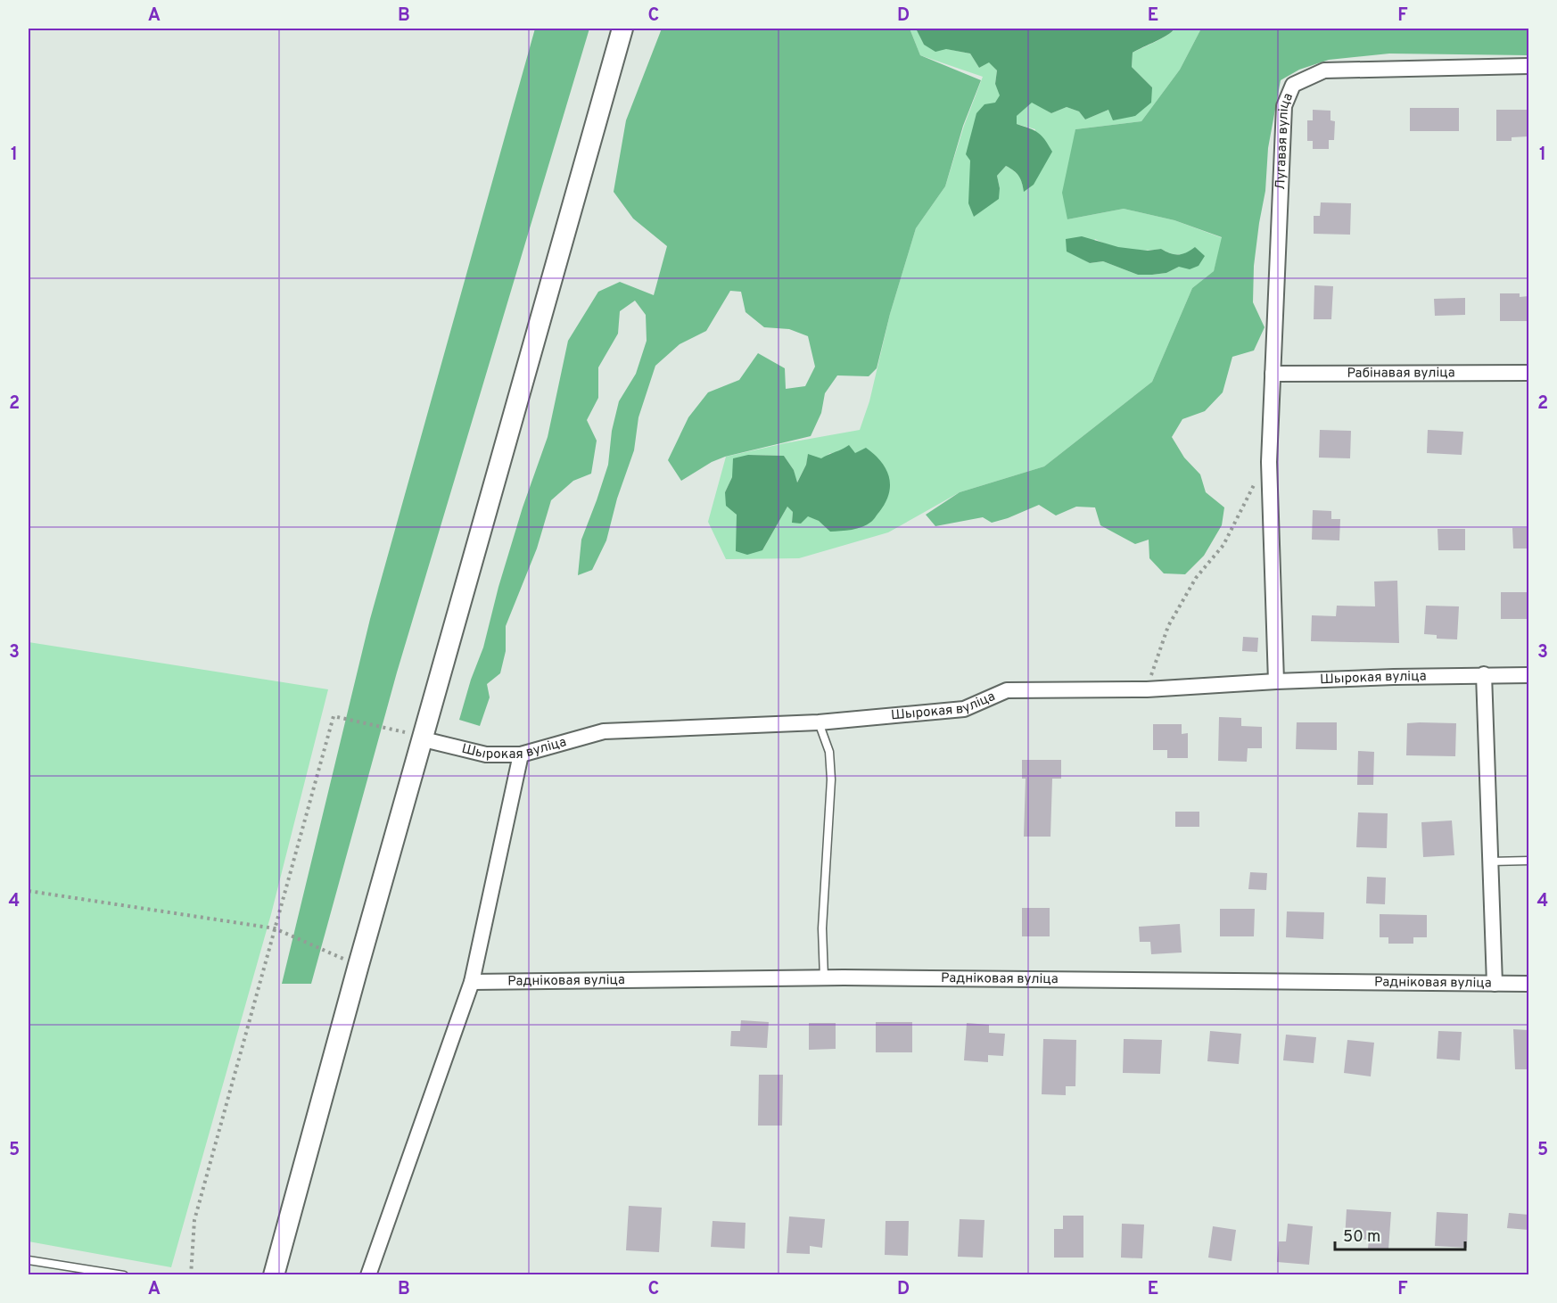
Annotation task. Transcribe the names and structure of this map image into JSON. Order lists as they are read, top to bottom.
{
  "streets": {
    "street": [
      "Лугавая вуліца",
      "Рабінавая вуліца",
      "Шырокая вуліца",
      "Радніковая вуліца"
    ]
  },
  "crossings": [
    ["Лугавая вуліца", "Рабінавая вуліца"],
    ["Лугавая вуліца", "Шырокая вуліца"]
  ],
  "scale_bar": "50 m",
  "grid": {
    "columns": [
      "A",
      "B",
      "C",
      "D",
      "E",
      "F"
    ],
    "rows": [
      "1",
      "2",
      "3",
      "4",
      "5"
    ]
  }
}
